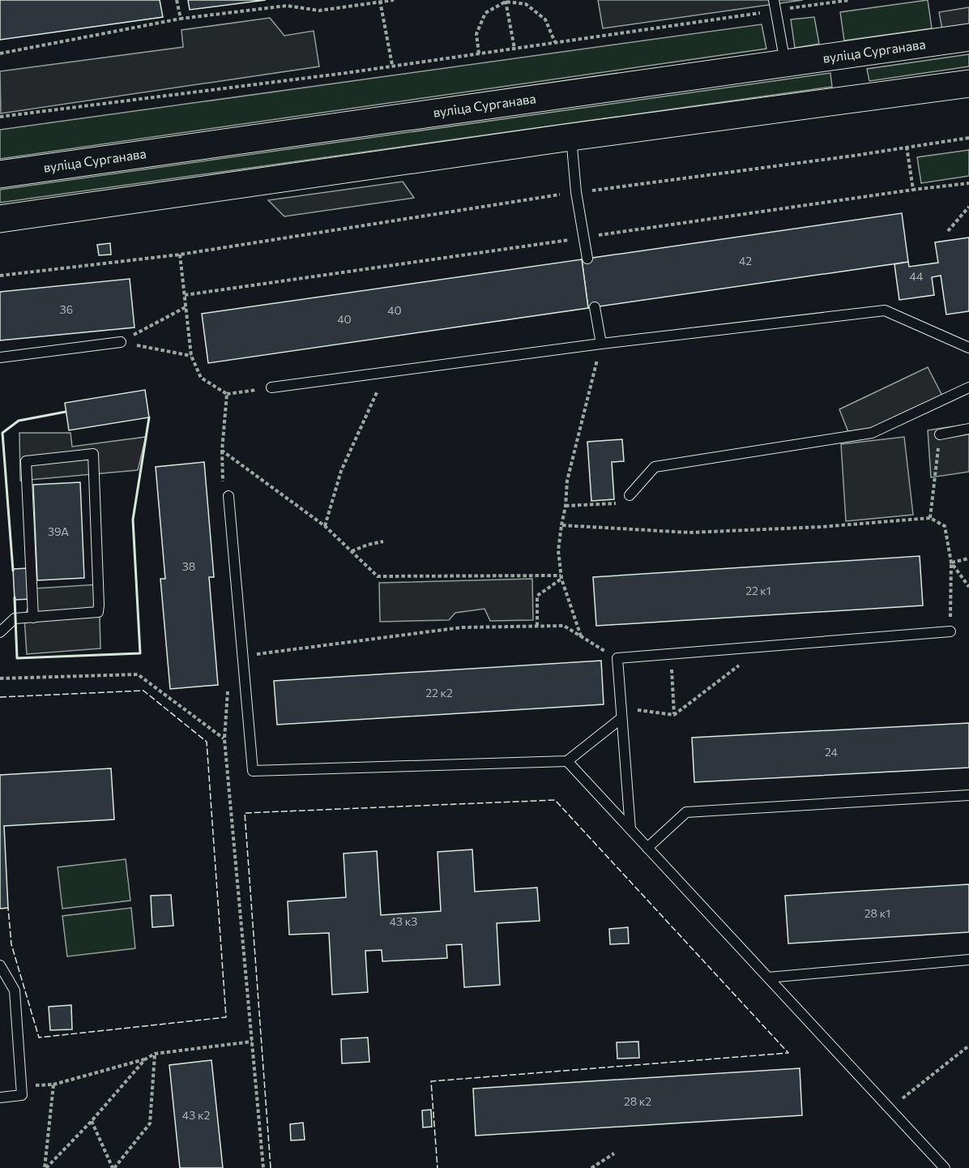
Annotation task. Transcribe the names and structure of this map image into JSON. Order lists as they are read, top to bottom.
{
  "streets": {
    "main road": ["вуліца Сурганава"]
  },
  "house_numbers": [
    "42",
    "44",
    "36",
    "40",
    "40",
    "39А",
    "38",
    "22 к1",
    "22 к2",
    "24",
    "28 к1",
    "43 к3",
    "28 к2",
    "43 к2"
  ]
}
